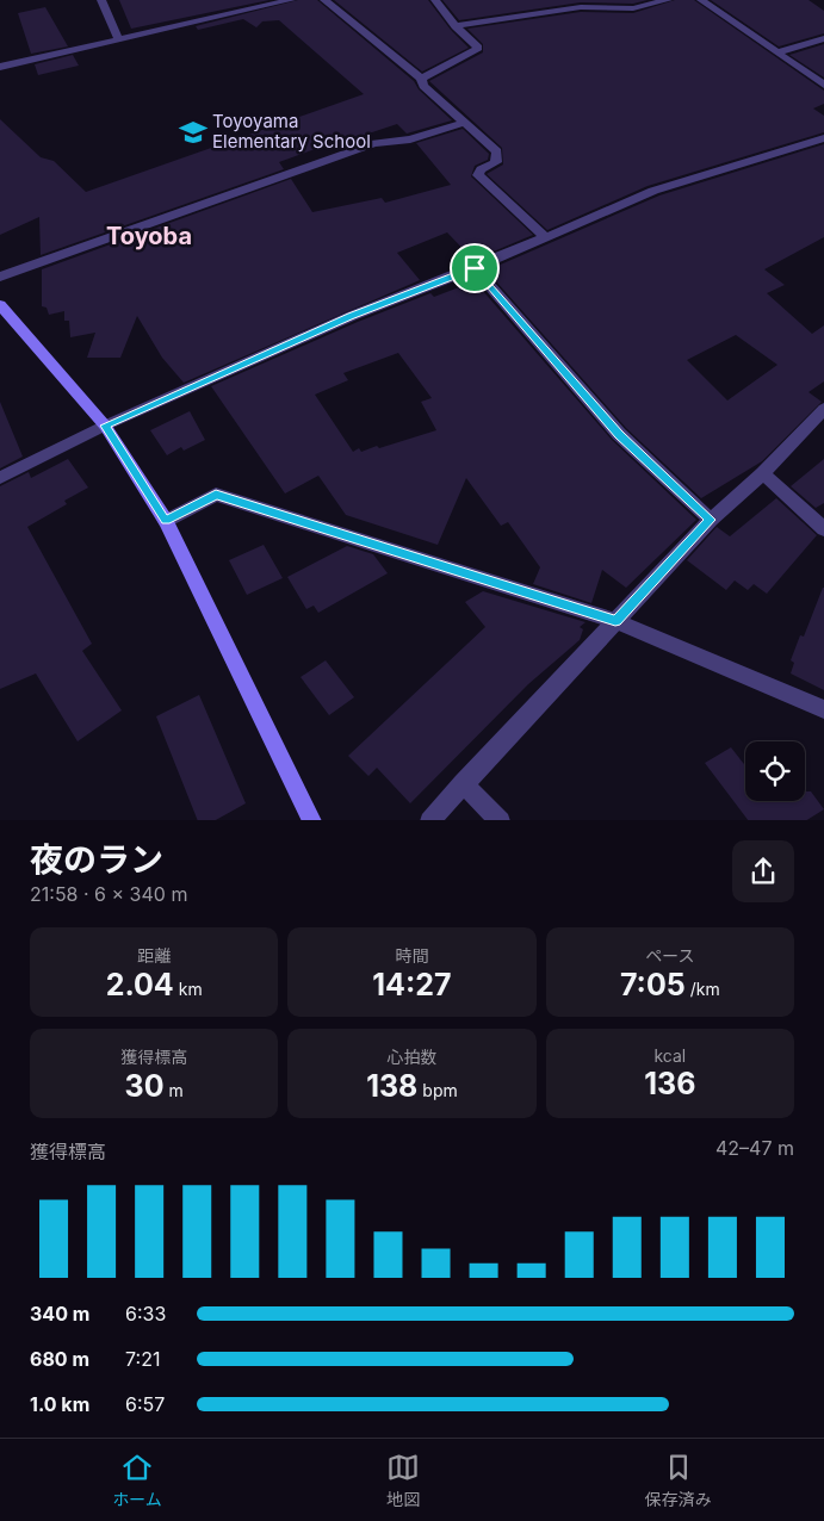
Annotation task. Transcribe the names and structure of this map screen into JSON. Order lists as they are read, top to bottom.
{
  "districts": ["Toyoba"],
  "places": {
    "school or university": ["Toyoyama Elementary School"]
  },
  "page": {
    "heading": ["夜のラン", "21:58 · 6 × 340 m"],
    "stats": [
      ["距離", "2.04 km"],
      ["時間", "14:27"],
      ["ペース", "7:05 /km"],
      ["獲得標高", "30 m"],
      ["心拍数", "138 bpm"],
      ["kcal", "136"]
    ],
    "chart": ["獲得標高", "42–47 m"],
    "list": [
      {
        "name": "340 m",
        "note": "6:33"
      },
      {
        "name": "680 m",
        "note": "7:21"
      },
      {
        "name": "1.0 km",
        "note": "6:57"
      }
    ],
    "tabs": ["ホーム", "地図", "保存済み"]
  }
}
